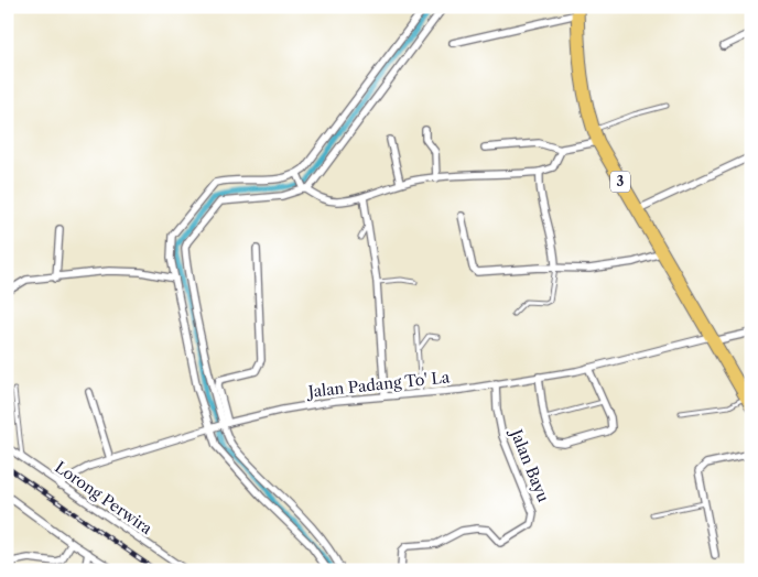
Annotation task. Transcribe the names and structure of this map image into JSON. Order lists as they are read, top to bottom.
{
  "streets": {
    "highway": ["3"],
    "street": ["Jalan Padang To' La", "Jalan Bayu", "Lorong Perwira"]
  },
  "crossings": [
    ["3", "Jalan Padang To' La"],
    ["Jalan Padang To' La", "Jalan Bayu"],
    ["Jalan Padang To' La", "Lorong Perwira"]
  ]
}
